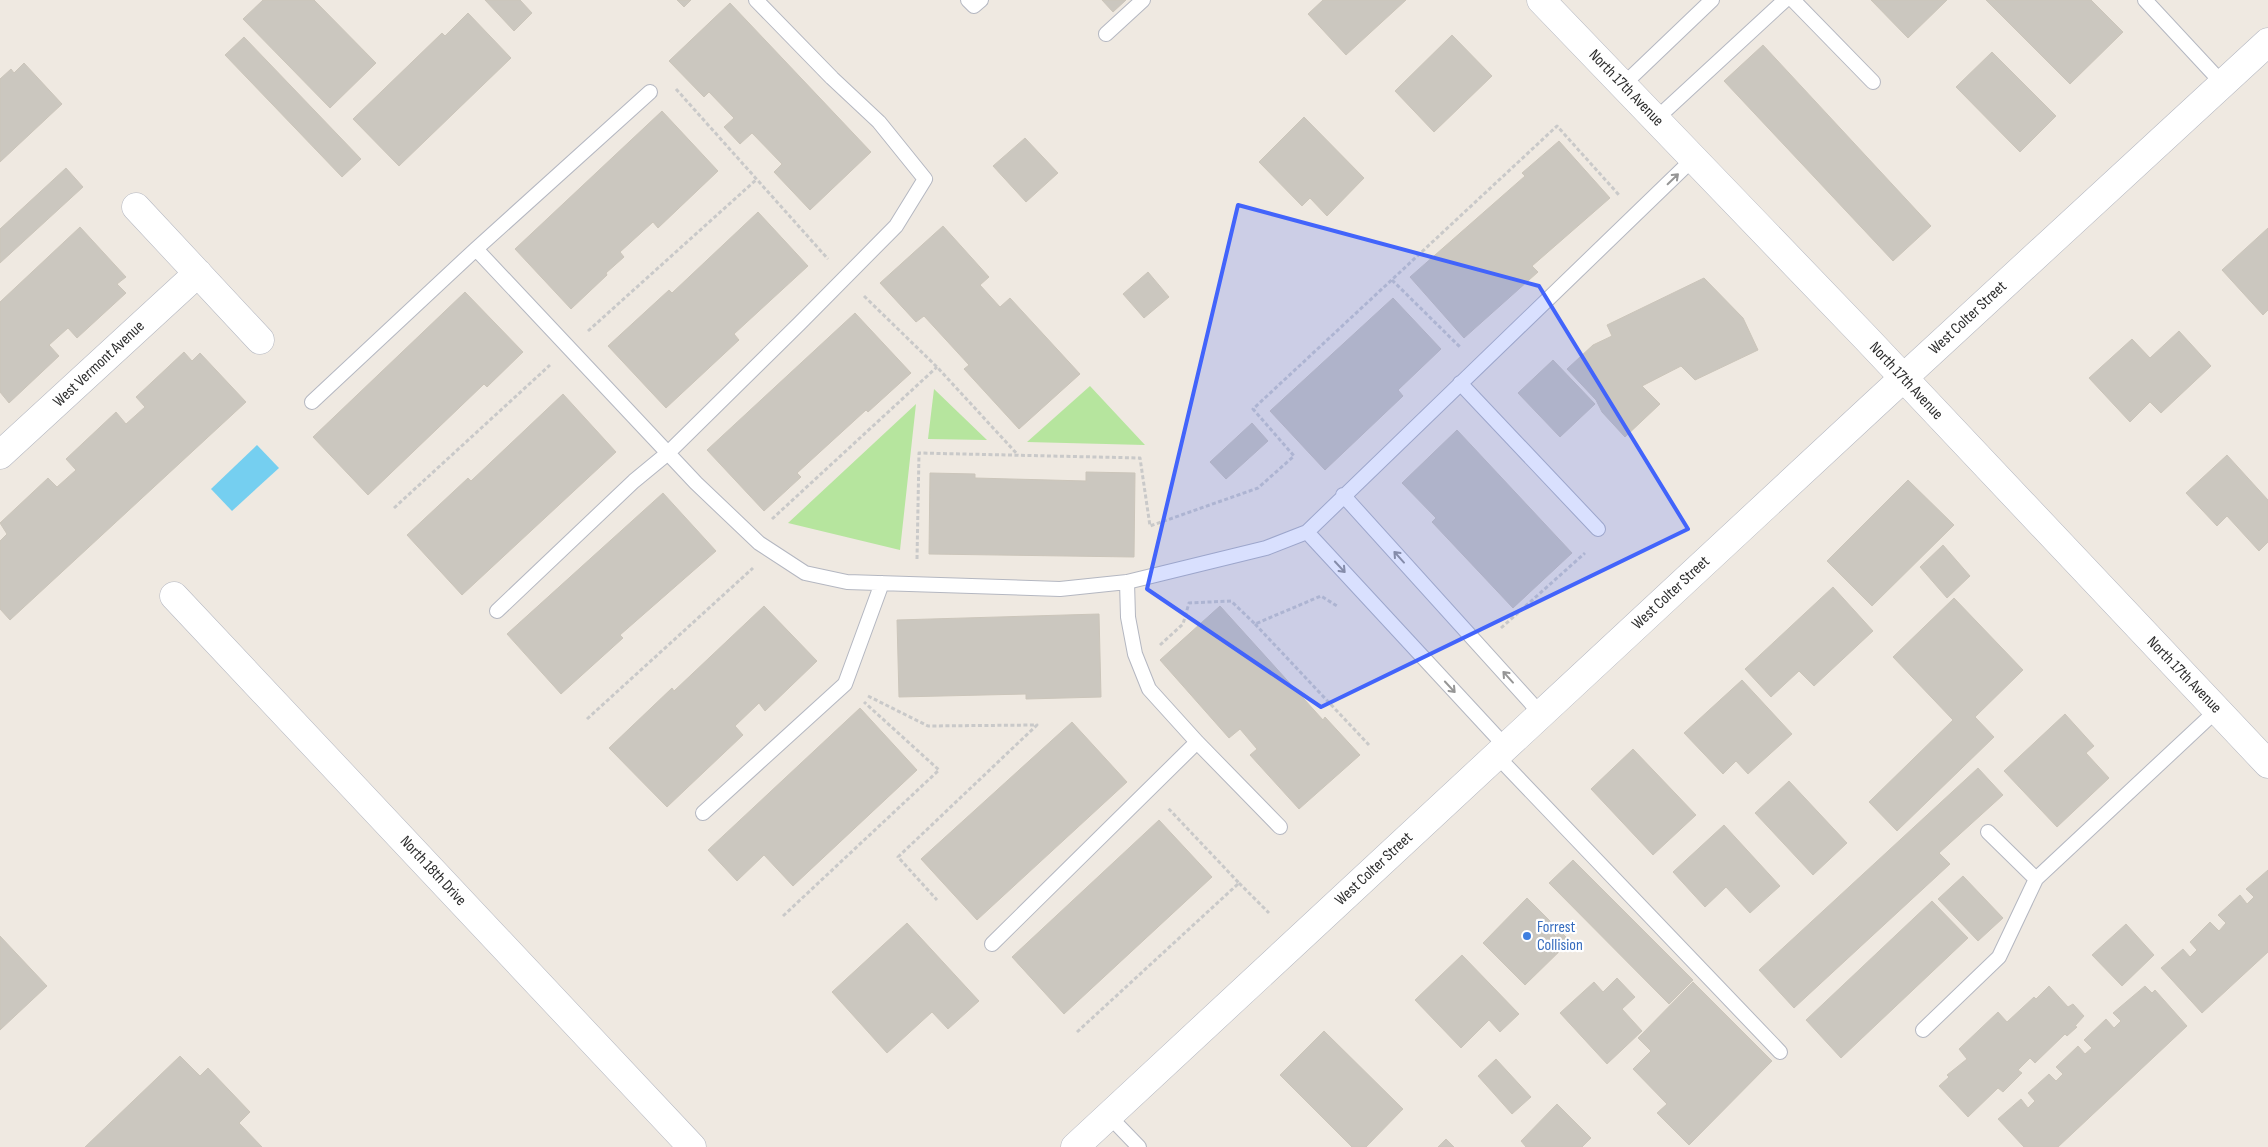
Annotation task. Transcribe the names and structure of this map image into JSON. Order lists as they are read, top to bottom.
{
  "streets": {
    "street": [
      "North 17th Avenue",
      "West Colter Street",
      "West Vermont Avenue",
      "North 18th Drive"
    ]
  },
  "crossings": [
    ["North 17th Avenue", "West Colter Street"]
  ],
  "places": ["Forrest Collision"]
}
